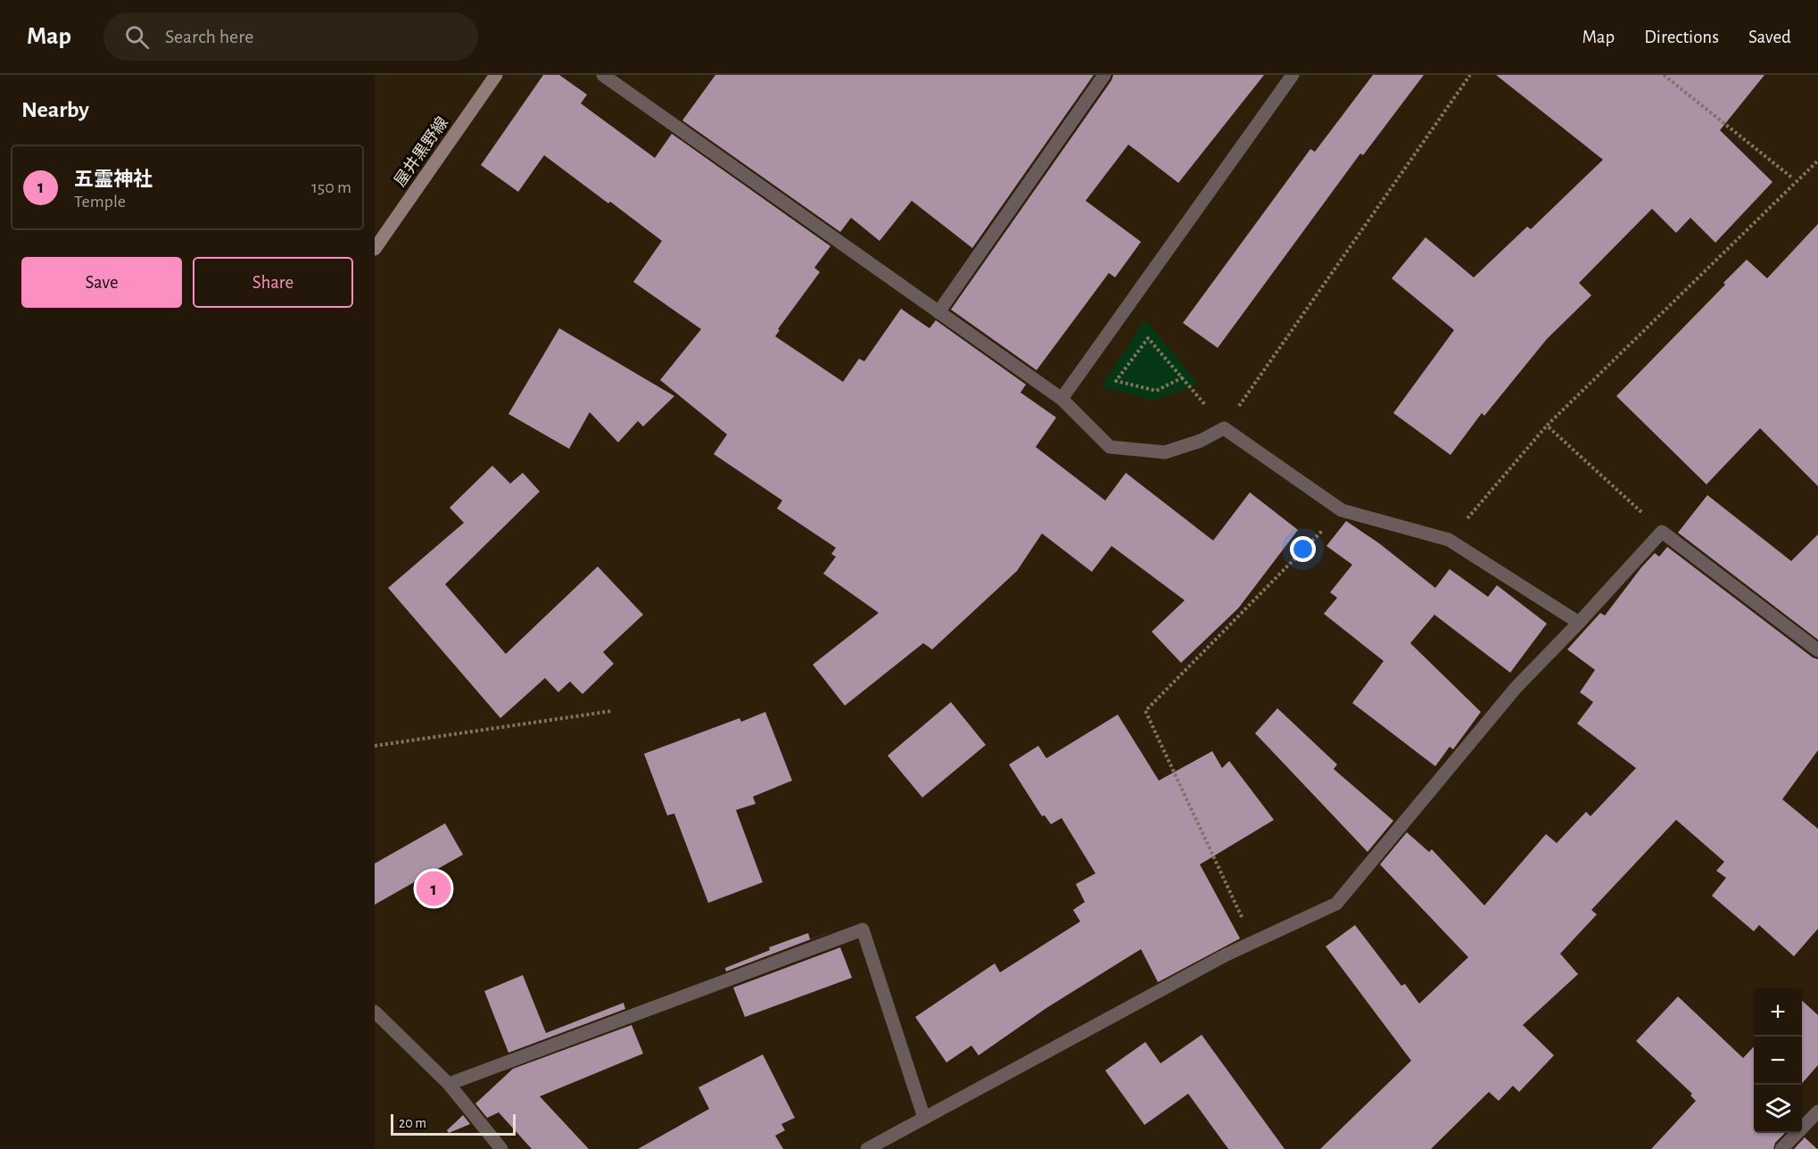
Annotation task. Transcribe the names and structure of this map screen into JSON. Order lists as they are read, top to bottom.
{
  "streets": {
    "main road": ["屋井黒野線"]
  },
  "scale_bar": "20 m",
  "page": {
    "header": "Map",
    "search": "Search here",
    "nav": ["Map", "Directions", "Saved"],
    "heading": "Nearby",
    "list": [
      {
        "mark": "1",
        "name": "五霊神社",
        "note": "Temple",
        "value": "150 m"
      }
    ],
    "buttons": ["Save", "Share"],
    "pins": "1",
    "map_buttons": ["+", "−"],
    "scale": "20 m"
  }
}
